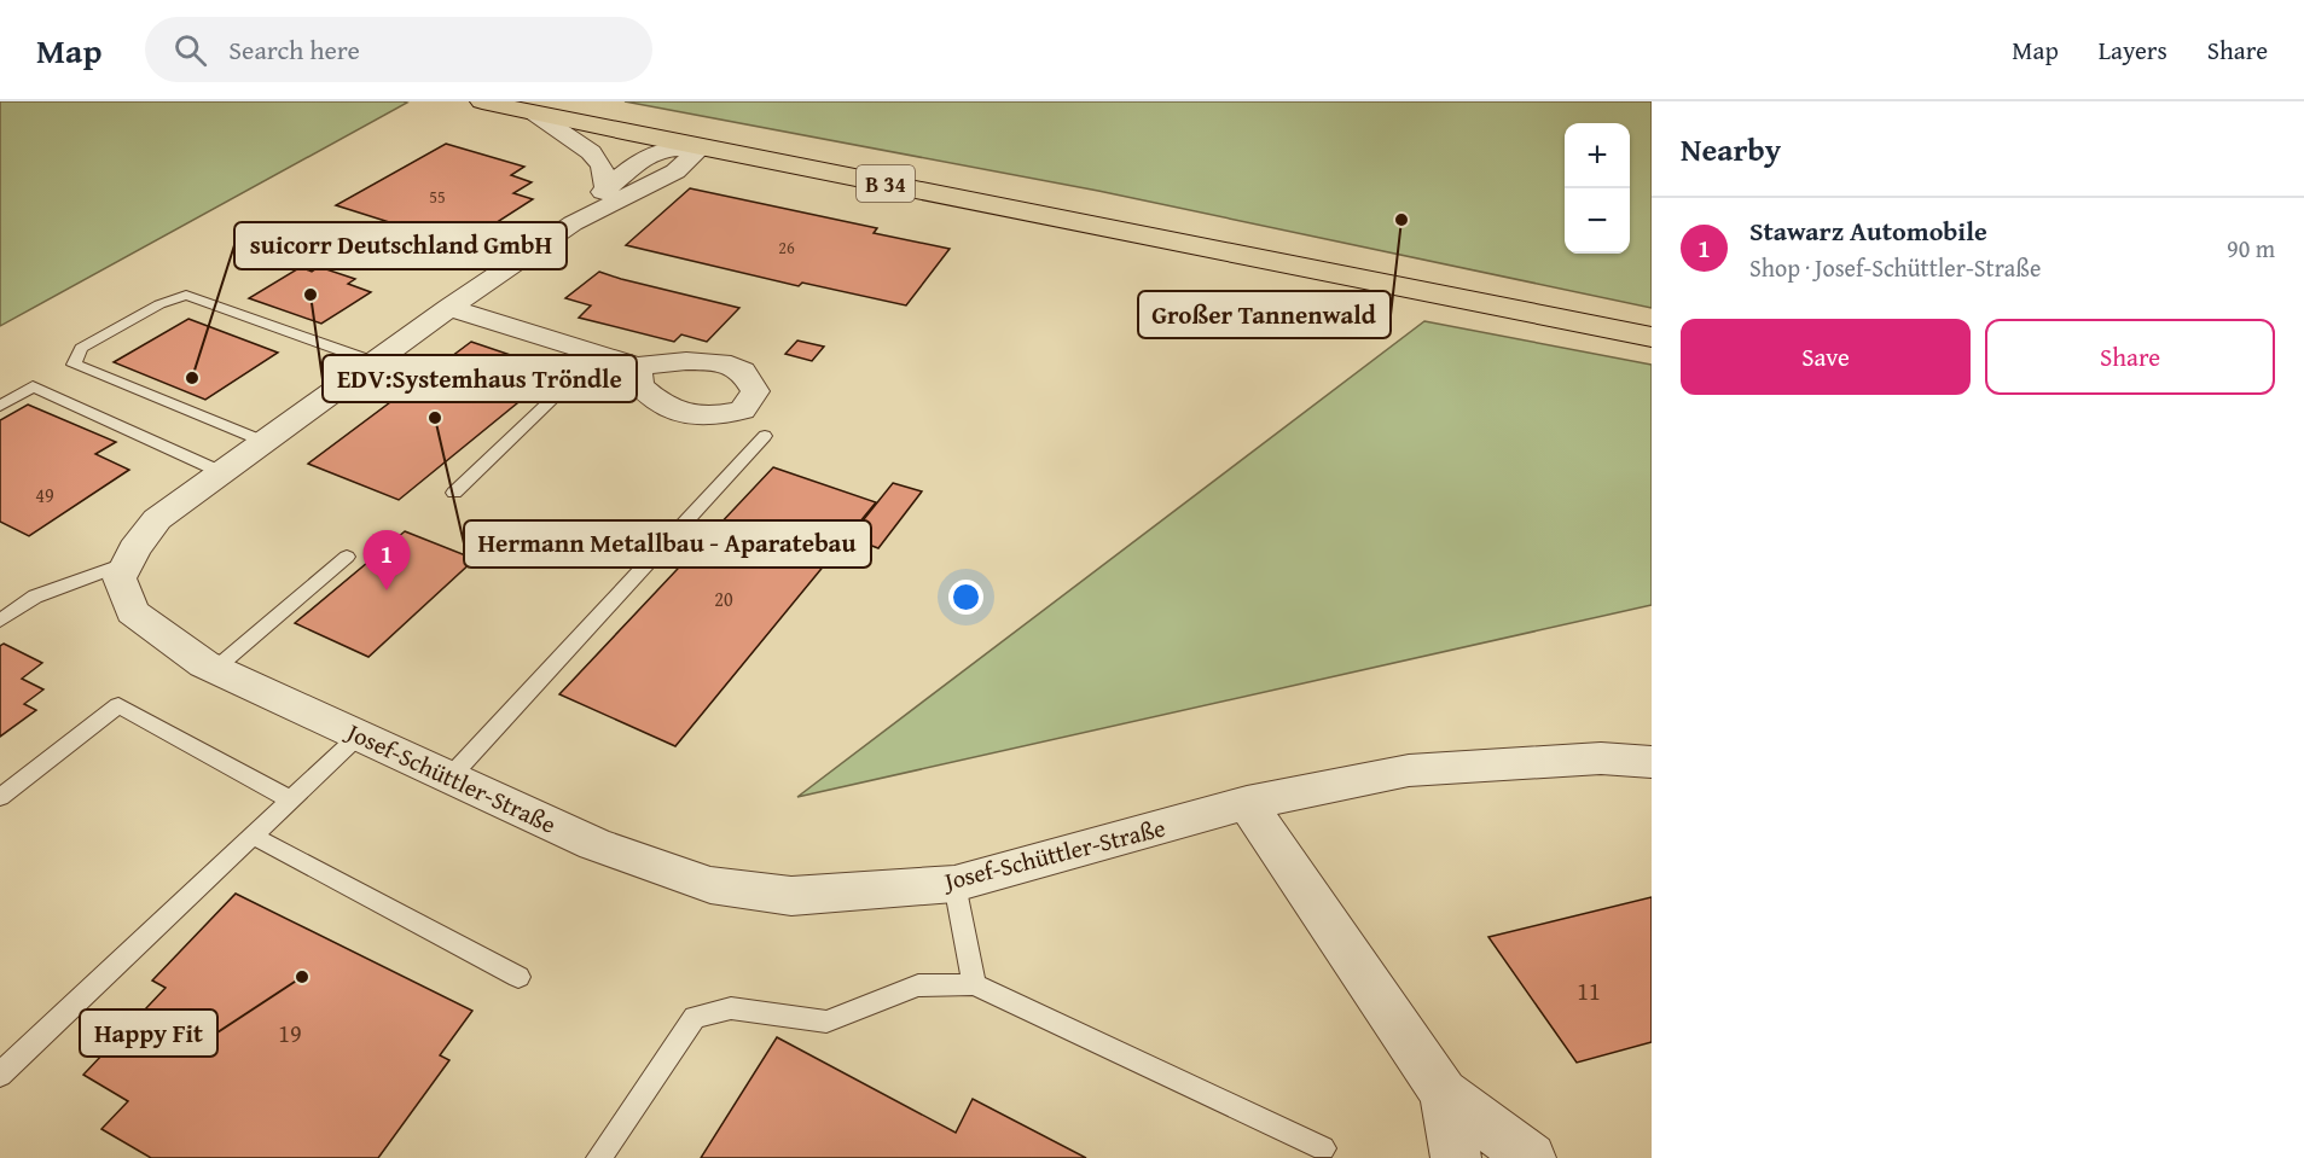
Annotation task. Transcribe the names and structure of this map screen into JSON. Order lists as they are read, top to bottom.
{
  "streets": {
    "main road": ["B 34"],
    "street": ["Josef-Schüttler-Straße"]
  },
  "crossings": [
    ["B 34", "Josef-Schüttler-Straße"]
  ],
  "places": [
    "Großer Tannenwald",
    "EDV:Systemhaus Tröndle",
    "suicorr Deutschland GmbH",
    "Hermann Metallbau - Aparatebau",
    "Happy Fit"
  ],
  "house_numbers": [
    "55",
    "26",
    "49",
    "20",
    "11",
    "19"
  ],
  "page": {
    "header": "Map",
    "search": "Search here",
    "nav": ["Map", "Layers", "Share"],
    "heading": "Nearby",
    "map_buttons": ["+", "−"],
    "list": [
      {
        "mark": "1",
        "name": "Stawarz Automobile",
        "note": "Shop · Josef-Schüttler-Straße",
        "value": "90 m"
      }
    ],
    "buttons": ["Save", "Share"],
    "pins": "1"
  }
}
